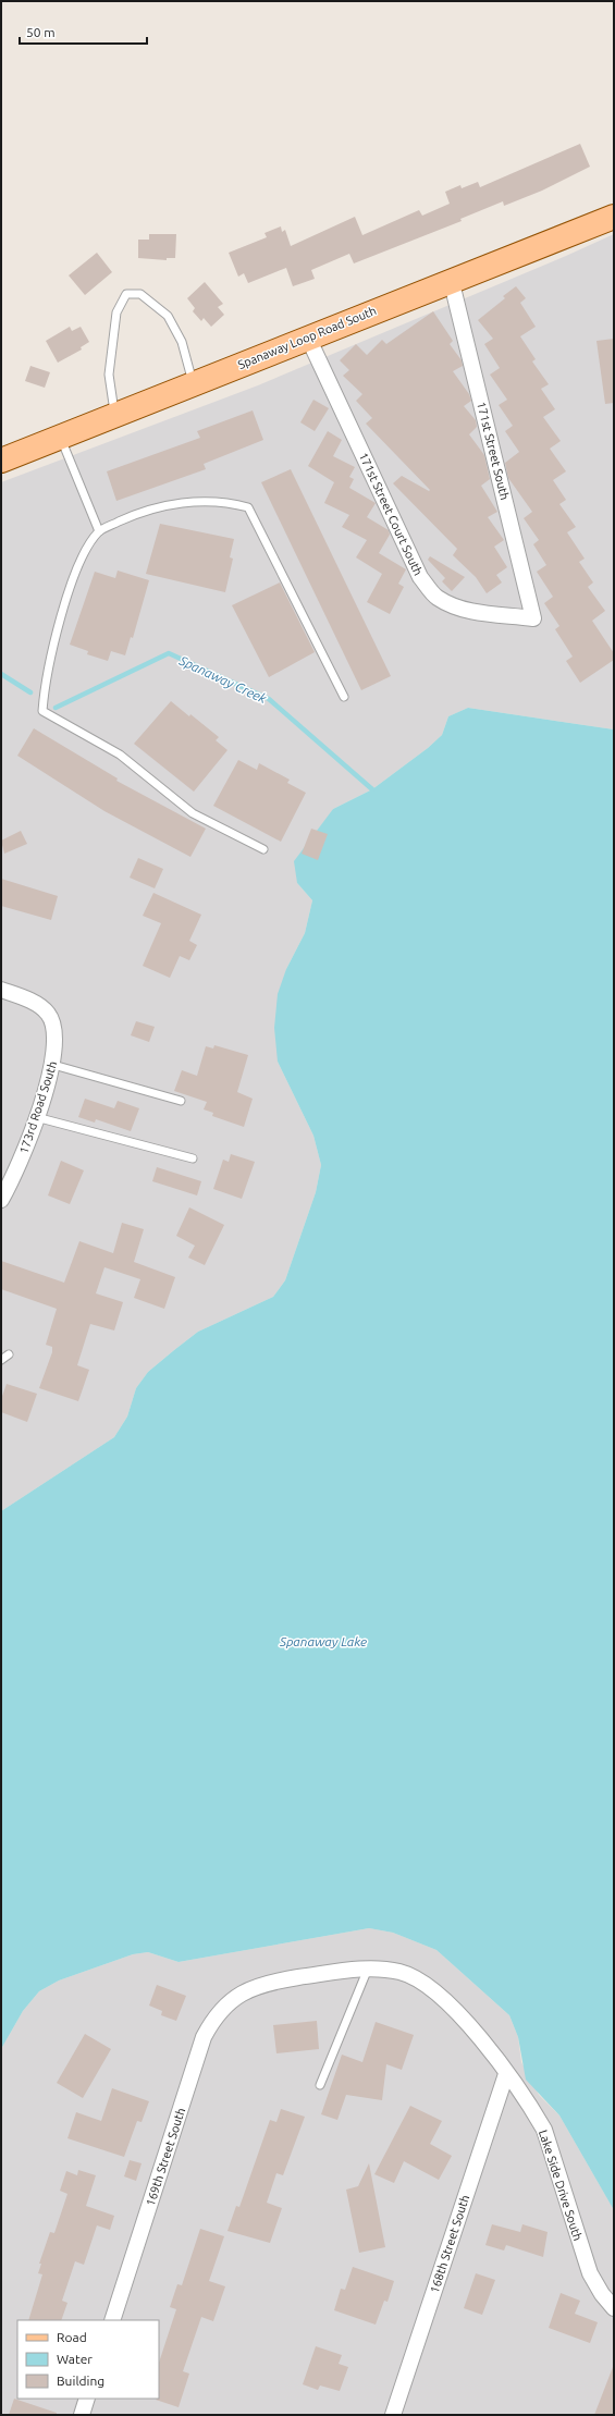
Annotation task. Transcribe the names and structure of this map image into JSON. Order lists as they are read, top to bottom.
{
  "streets": {
    "main road": ["Spanaway Loop Road South"],
    "street": [
      "171st Street South",
      "171st Street Court South",
      "173rd Road South",
      "169th Street South",
      "Lake Side Drive South",
      "168th Street South"
    ]
  },
  "crossings": [
    ["Spanaway Loop Road South", "171st Street South"],
    ["Spanaway Loop Road South", "171st Street Court South"],
    ["171st Street South", "171st Street Court South"],
    ["169th Street South", "Lake Side Drive South"],
    ["Lake Side Drive South", "168th Street South"]
  ],
  "water": ["Spanaway Creek", "Spanaway Lake"],
  "legend": ["Road", "Water", "Building"],
  "scale_bar": "50 m"
}
